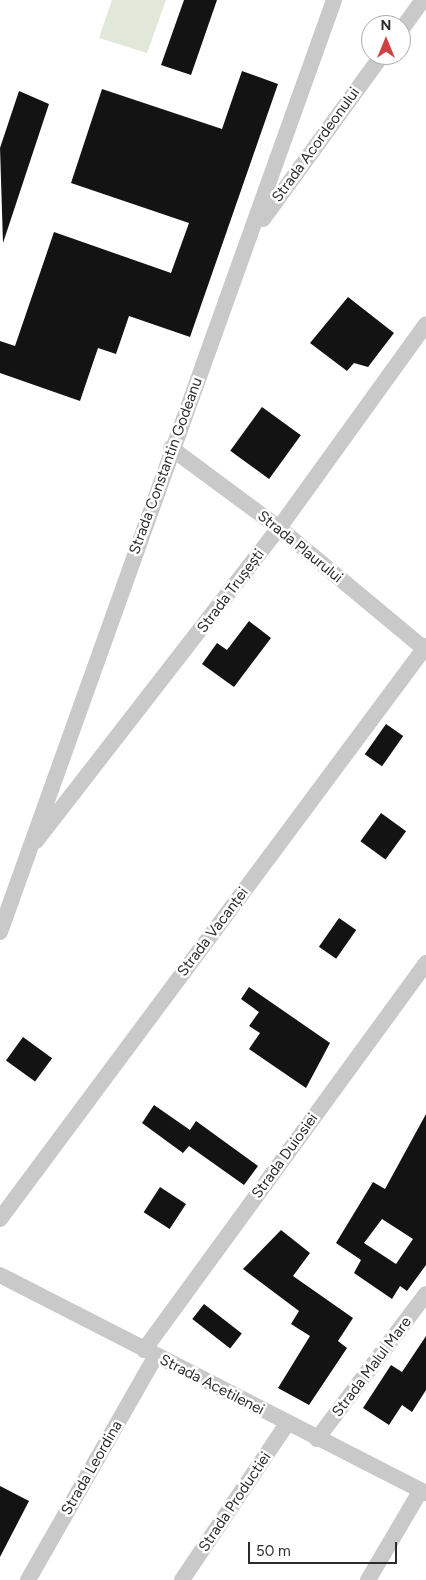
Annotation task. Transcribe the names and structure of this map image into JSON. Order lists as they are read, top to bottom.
{
  "streets": {
    "street": [
      "Strada Acordeonului",
      "Strada Constantin Godeanu",
      "Strada Plaurului",
      "Strada Trușești",
      "Strada Vacanței",
      "Strada Duiosiei",
      "Strada Malul Mare",
      "Strada Acetilenei",
      "Strada Leordina",
      "Strada Productiei"
    ]
  },
  "crossings": [
    ["Strada Acordeonului", "Strada Constantin Godeanu"],
    ["Strada Constantin Godeanu", "Strada Plaurului"],
    ["Strada Constantin Godeanu", "Strada Trușești"],
    ["Strada Plaurului", "Strada Trușești"],
    ["Strada Plaurului", "Strada Vacanței"],
    ["Strada Duiosiei", "Strada Acetilenei"],
    ["Strada Duiosiei", "Strada Leordina"],
    ["Strada Malul Mare", "Strada Acetilenei"],
    ["Strada Acetilenei", "Strada Leordina"],
    ["Strada Acetilenei", "Strada Productiei"]
  ],
  "scale_bar": "50 m",
  "north": "top"
}
